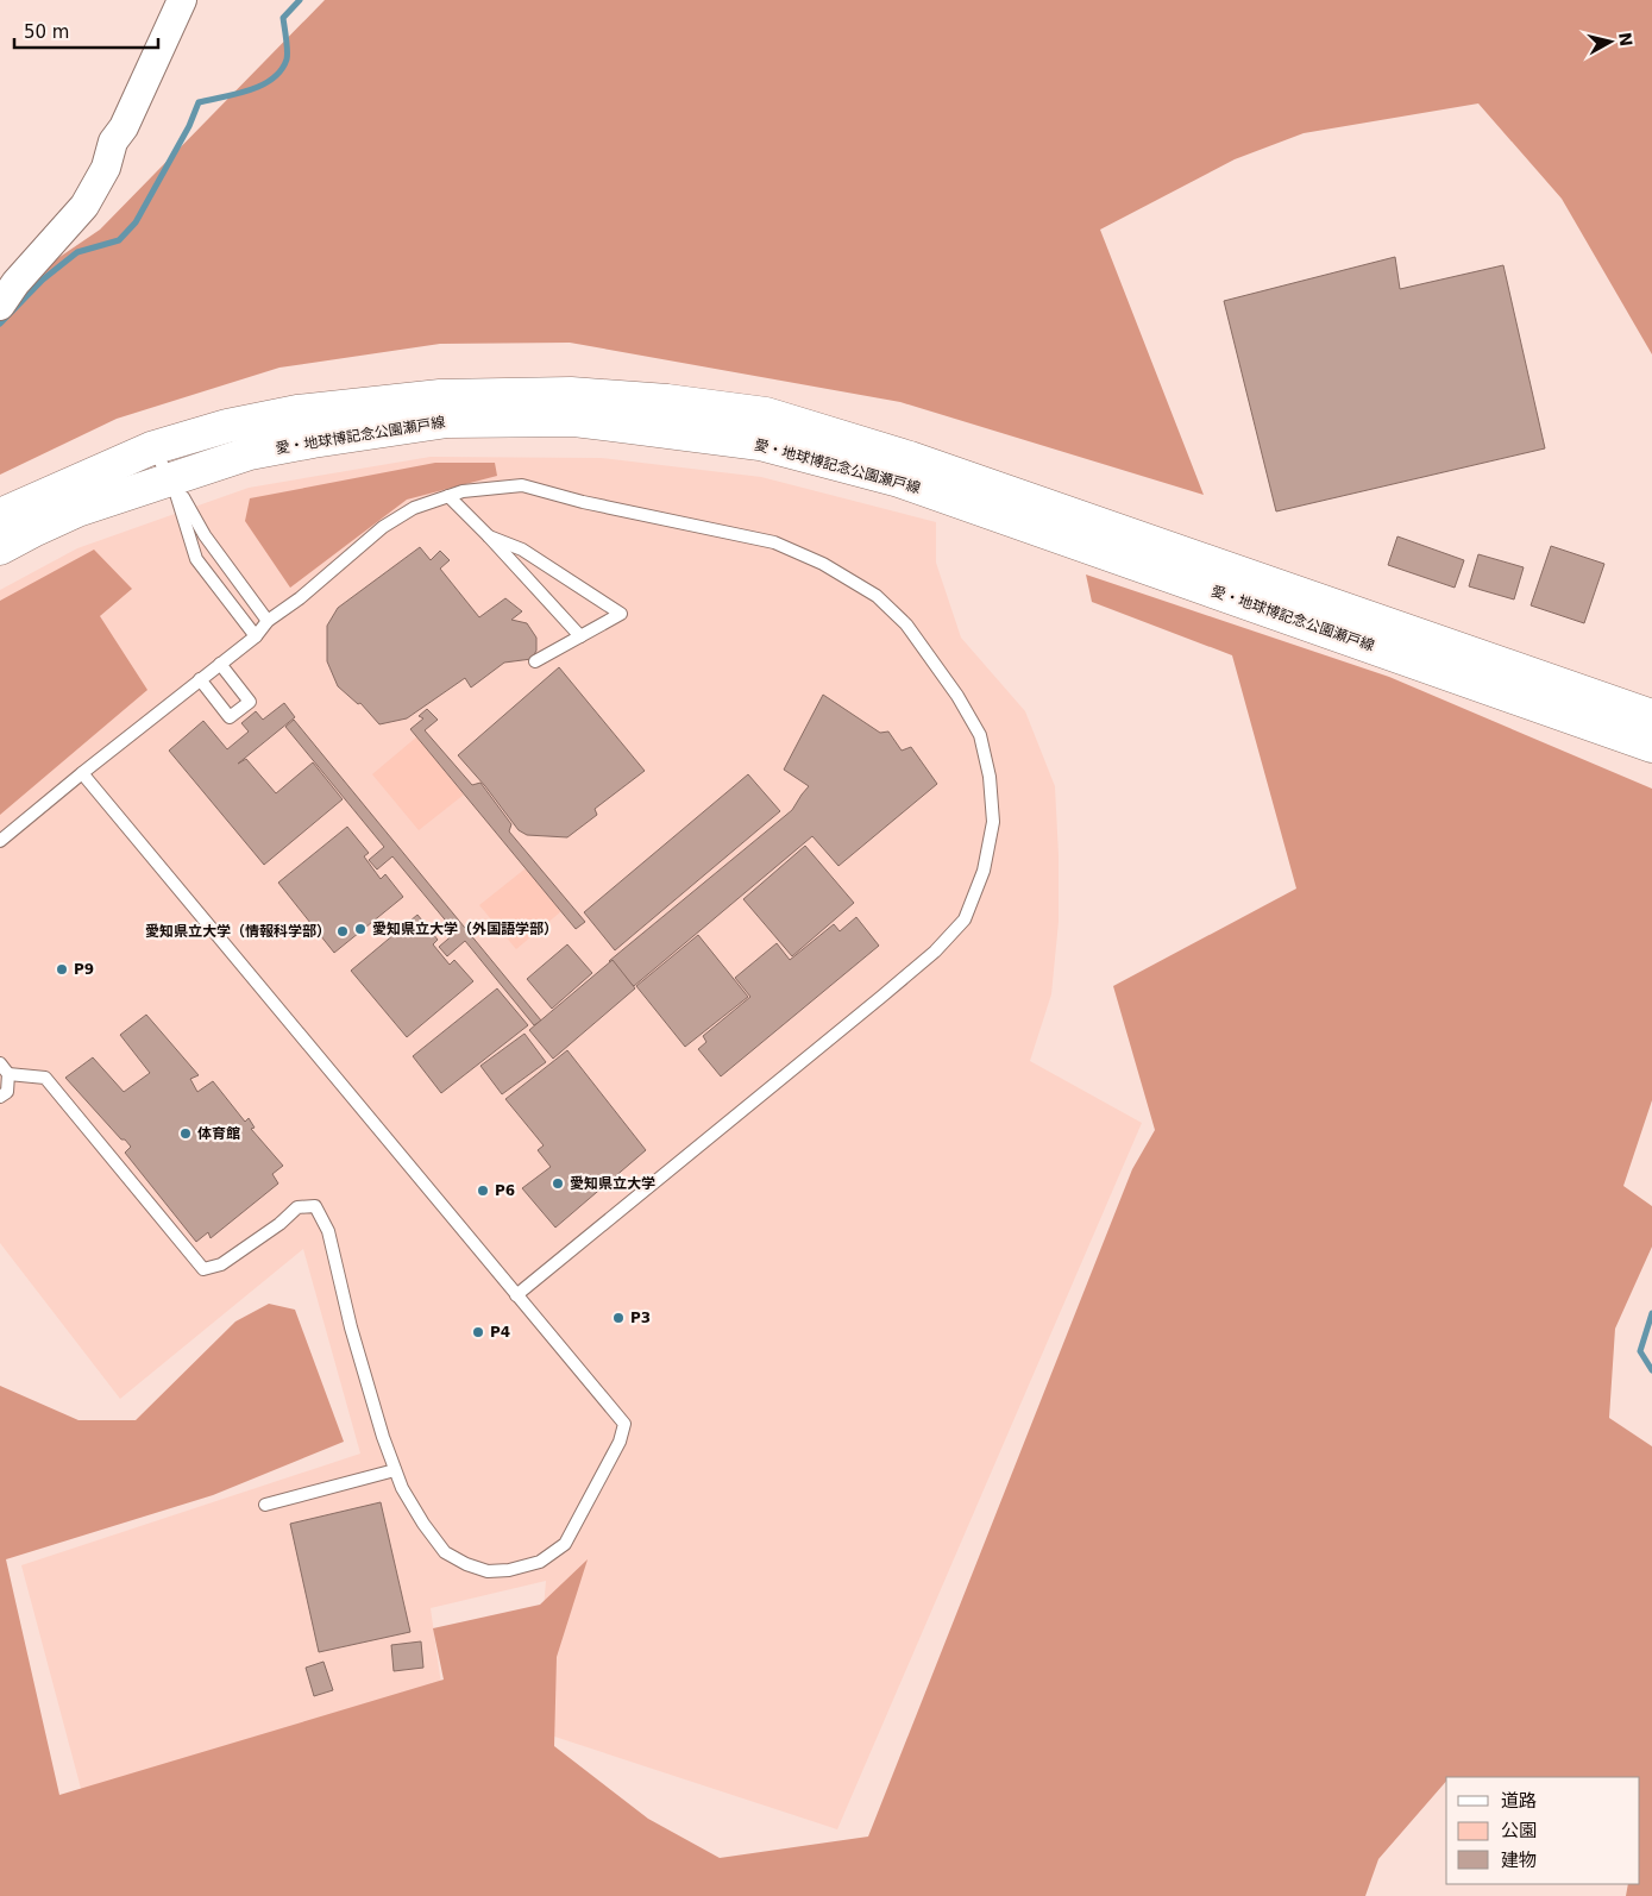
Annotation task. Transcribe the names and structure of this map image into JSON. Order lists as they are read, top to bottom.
{
  "streets": {
    "main road": ["愛・地球博記念公園瀬戸線"]
  },
  "places": [
    "愛知県立大学（外国語学部）",
    "愛知県立大学（情報科学部）",
    "P9",
    "体育館",
    "愛知県立大学",
    "P6",
    "P3",
    "P4"
  ],
  "legend": ["道路", "公園", "建物"],
  "scale_bar": "50 m",
  "north": "right"
}
